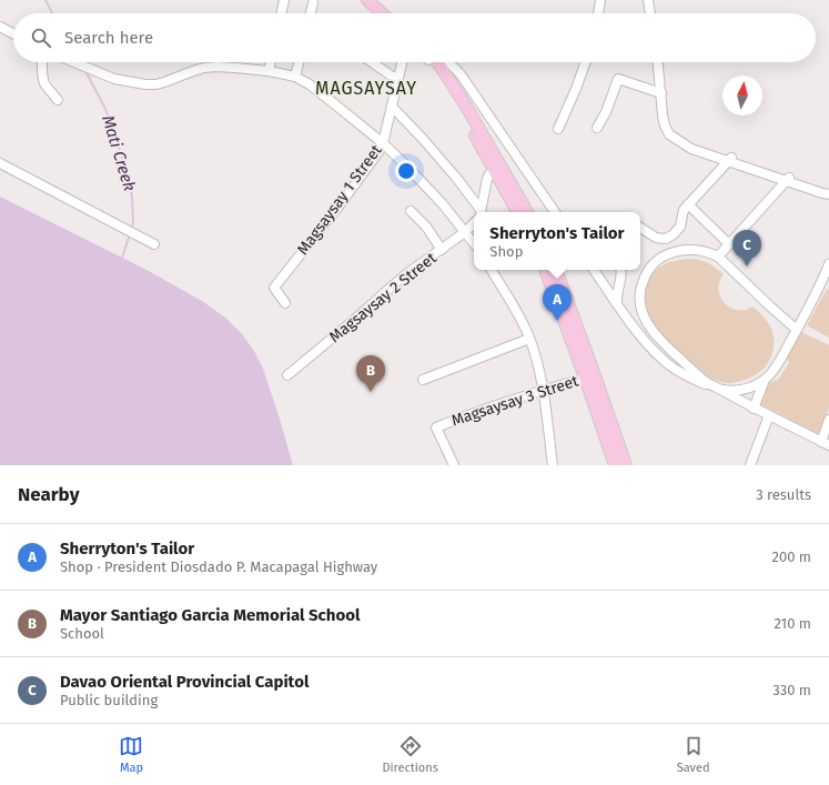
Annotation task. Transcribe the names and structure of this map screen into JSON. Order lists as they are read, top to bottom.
{
  "streets": {
    "street": ["Magsaysay 1 Street", "Magsaysay 2 Street", "Magsaysay 3 Street"]
  },
  "districts": ["MAGSAYSAY"],
  "water": ["Mati Creek"],
  "north": "top",
  "page": {
    "search": "Search here",
    "popup": ["Sherryton's Tailor", "Shop"],
    "pins": ["C", "A", "B"],
    "heading": ["Nearby", "3 results"],
    "list": [
      {
        "mark": "A",
        "name": "Sherryton's Tailor",
        "note": "Shop · President Diosdado P. Macapagal Highway",
        "value": "200 m"
      },
      {
        "mark": "B",
        "name": "Mayor Santiago Garcia Memorial School",
        "note": "School",
        "value": "210 m"
      },
      {
        "mark": "C",
        "name": "Davao Oriental Provincial Capitol",
        "note": "Public building",
        "value": "330 m"
      }
    ],
    "nav": ["Map", "Directions", "Saved"]
  }
}
